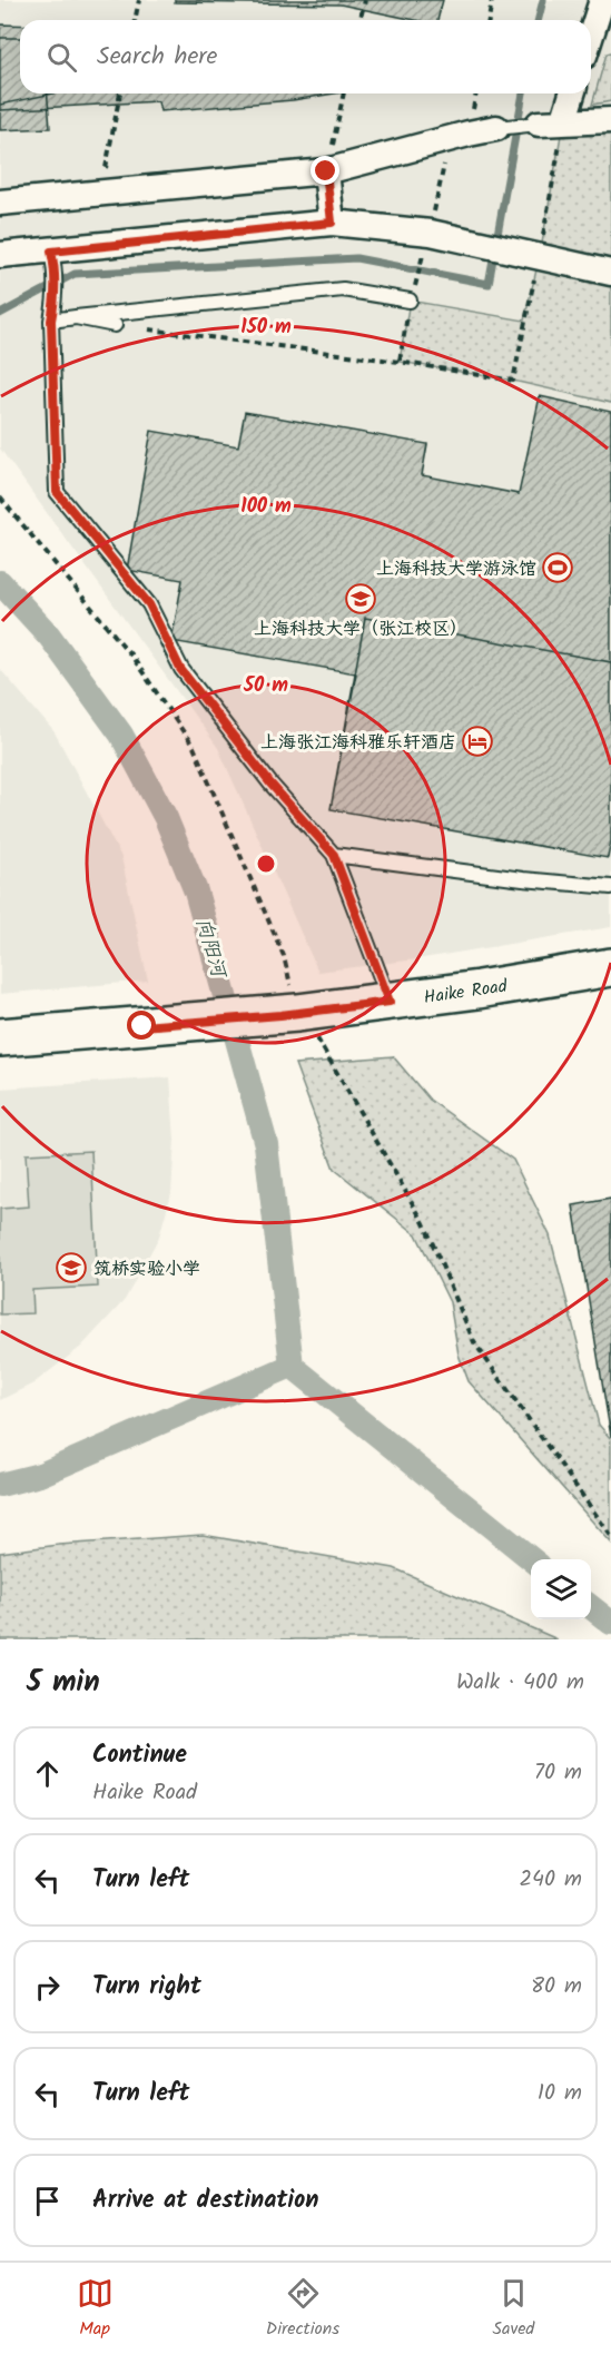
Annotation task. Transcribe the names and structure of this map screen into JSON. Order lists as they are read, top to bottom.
{
  "streets": {
    "street": ["Haike Road"]
  },
  "water": ["向阳河"],
  "places": {
    "sports": ["上海科技大学游泳馆"],
    "school or university": ["上海科技大学（张江校区）", "筑桥实验小学"],
    "hotel": ["上海张江海科雅乐轩酒店"]
  },
  "page": {
    "search": "Search here",
    "heading": ["5 min", "Walk · 400 m"],
    "list": [
      ["Continue", "Haike Road", "70 m"],
      ["Turn left", "240 m"],
      ["Turn right", "80 m"],
      ["Turn left", "10 m"],
      "Arrive at destination"
    ],
    "nav": ["Map", "Directions", "Saved"]
  },
  "rings": ["150 m", "100 m", "50 m"]
}
